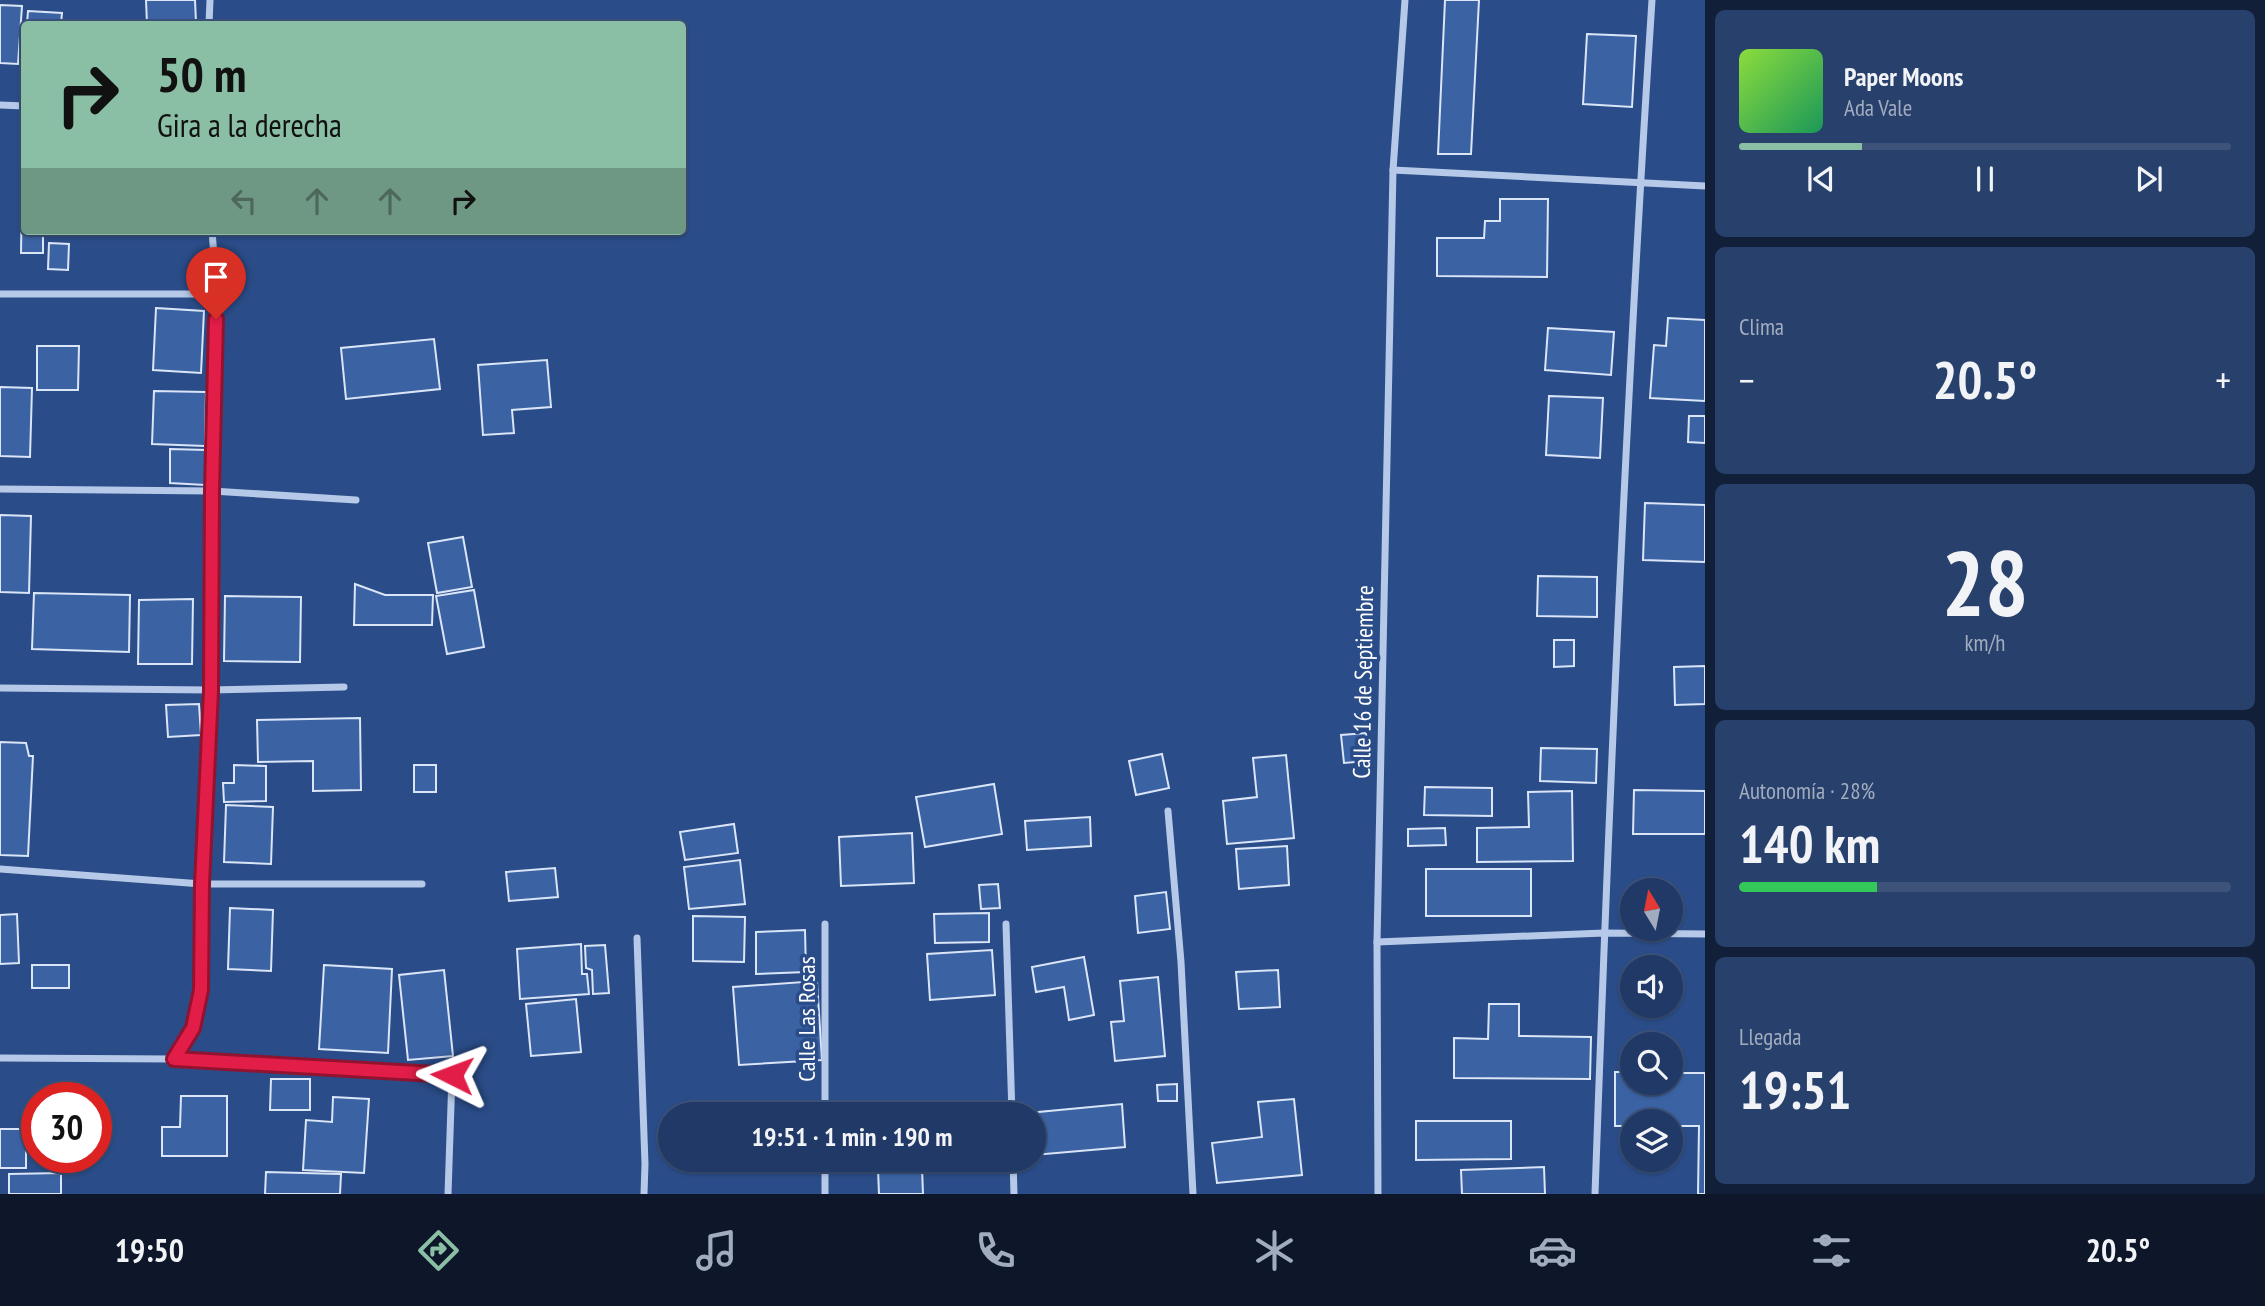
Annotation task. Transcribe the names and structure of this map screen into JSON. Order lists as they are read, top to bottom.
{
  "streets": {
    "street": ["Calle 16 de Septiembre", "Calle Las Rosas"]
  },
  "north": "top",
  "page": {
    "turn": ["50 m", "Gira a la derecha"],
    "song": ["Paper Moons", "Ada Vale"],
    "tile": [
      "Clima",
      ["28", "km/h"],
      ["Autonomía · 28%", "140 km"],
      ["Llegada", "19:51"]
    ],
    "heat": ["−", "20.5°", "+"],
    "limit": "30",
    "trip": "19:51 · 1 min · 190 m",
    "tabs": ["19:50", "20.5°"]
  }
}
